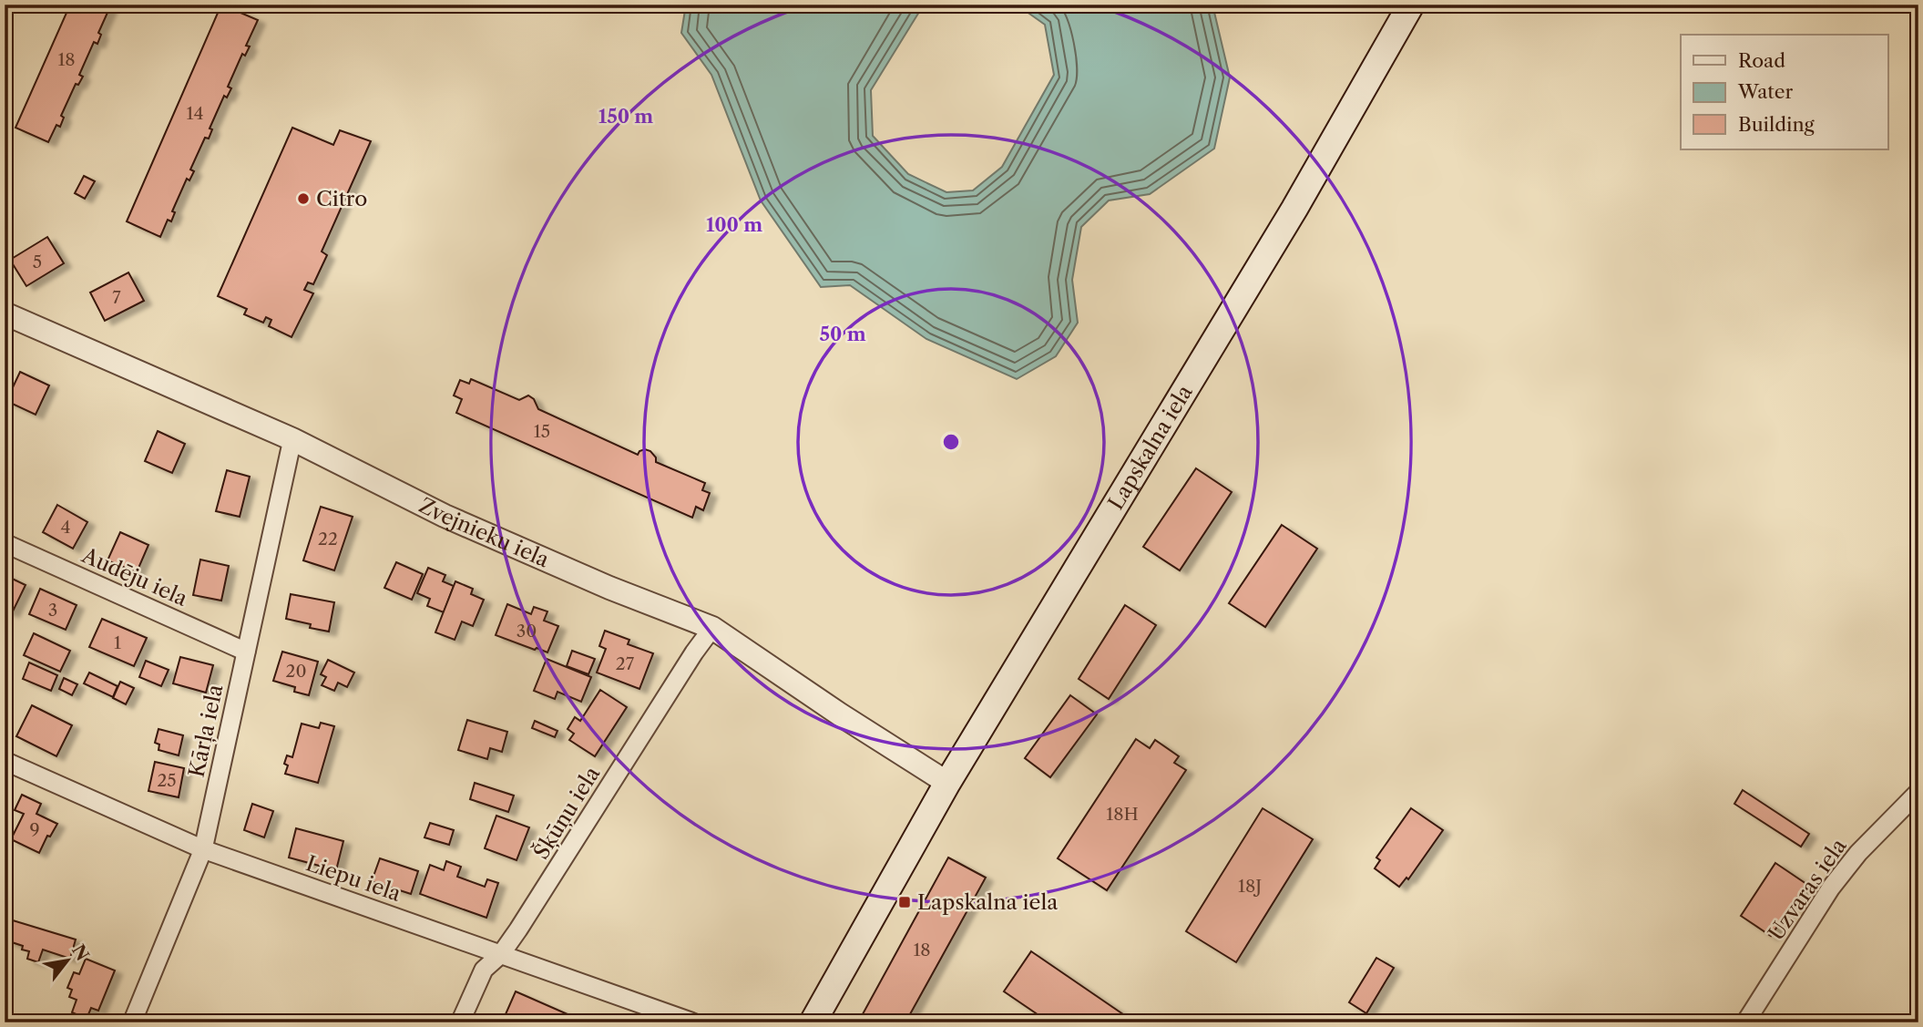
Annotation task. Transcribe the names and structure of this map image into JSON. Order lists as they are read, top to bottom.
{
  "streets": {
    "main road": ["Lapskalna iela"],
    "street": [
      "Zvejnieku iela",
      "Audēju iela",
      "Kārļa iela",
      "Šķūņu iela",
      "Liepu iela",
      "Uzvaras iela"
    ]
  },
  "crossings": [
    ["Lapskalna iela", "Zvejnieku iela"],
    ["Zvejnieku iela", "Kārļa iela"],
    ["Zvejnieku iela", "Šķūņu iela"],
    ["Audēju iela", "Kārļa iela"],
    ["Kārļa iela", "Liepu iela"],
    ["Šķūņu iela", "Liepu iela"]
  ],
  "places": {
    "other": ["Citro"],
    "transit": ["Lapskalna iela"]
  },
  "house_numbers": [
    "18",
    "14",
    "5",
    "7",
    "15",
    "4",
    "22",
    "3",
    "30",
    "1",
    "27",
    "20",
    "25",
    "18H",
    "9",
    "18J",
    "18"
  ],
  "legend": ["Road", "Water", "Building"],
  "north": "top right",
  "rings": ["150 m", "100 m", "50 m"]
}
